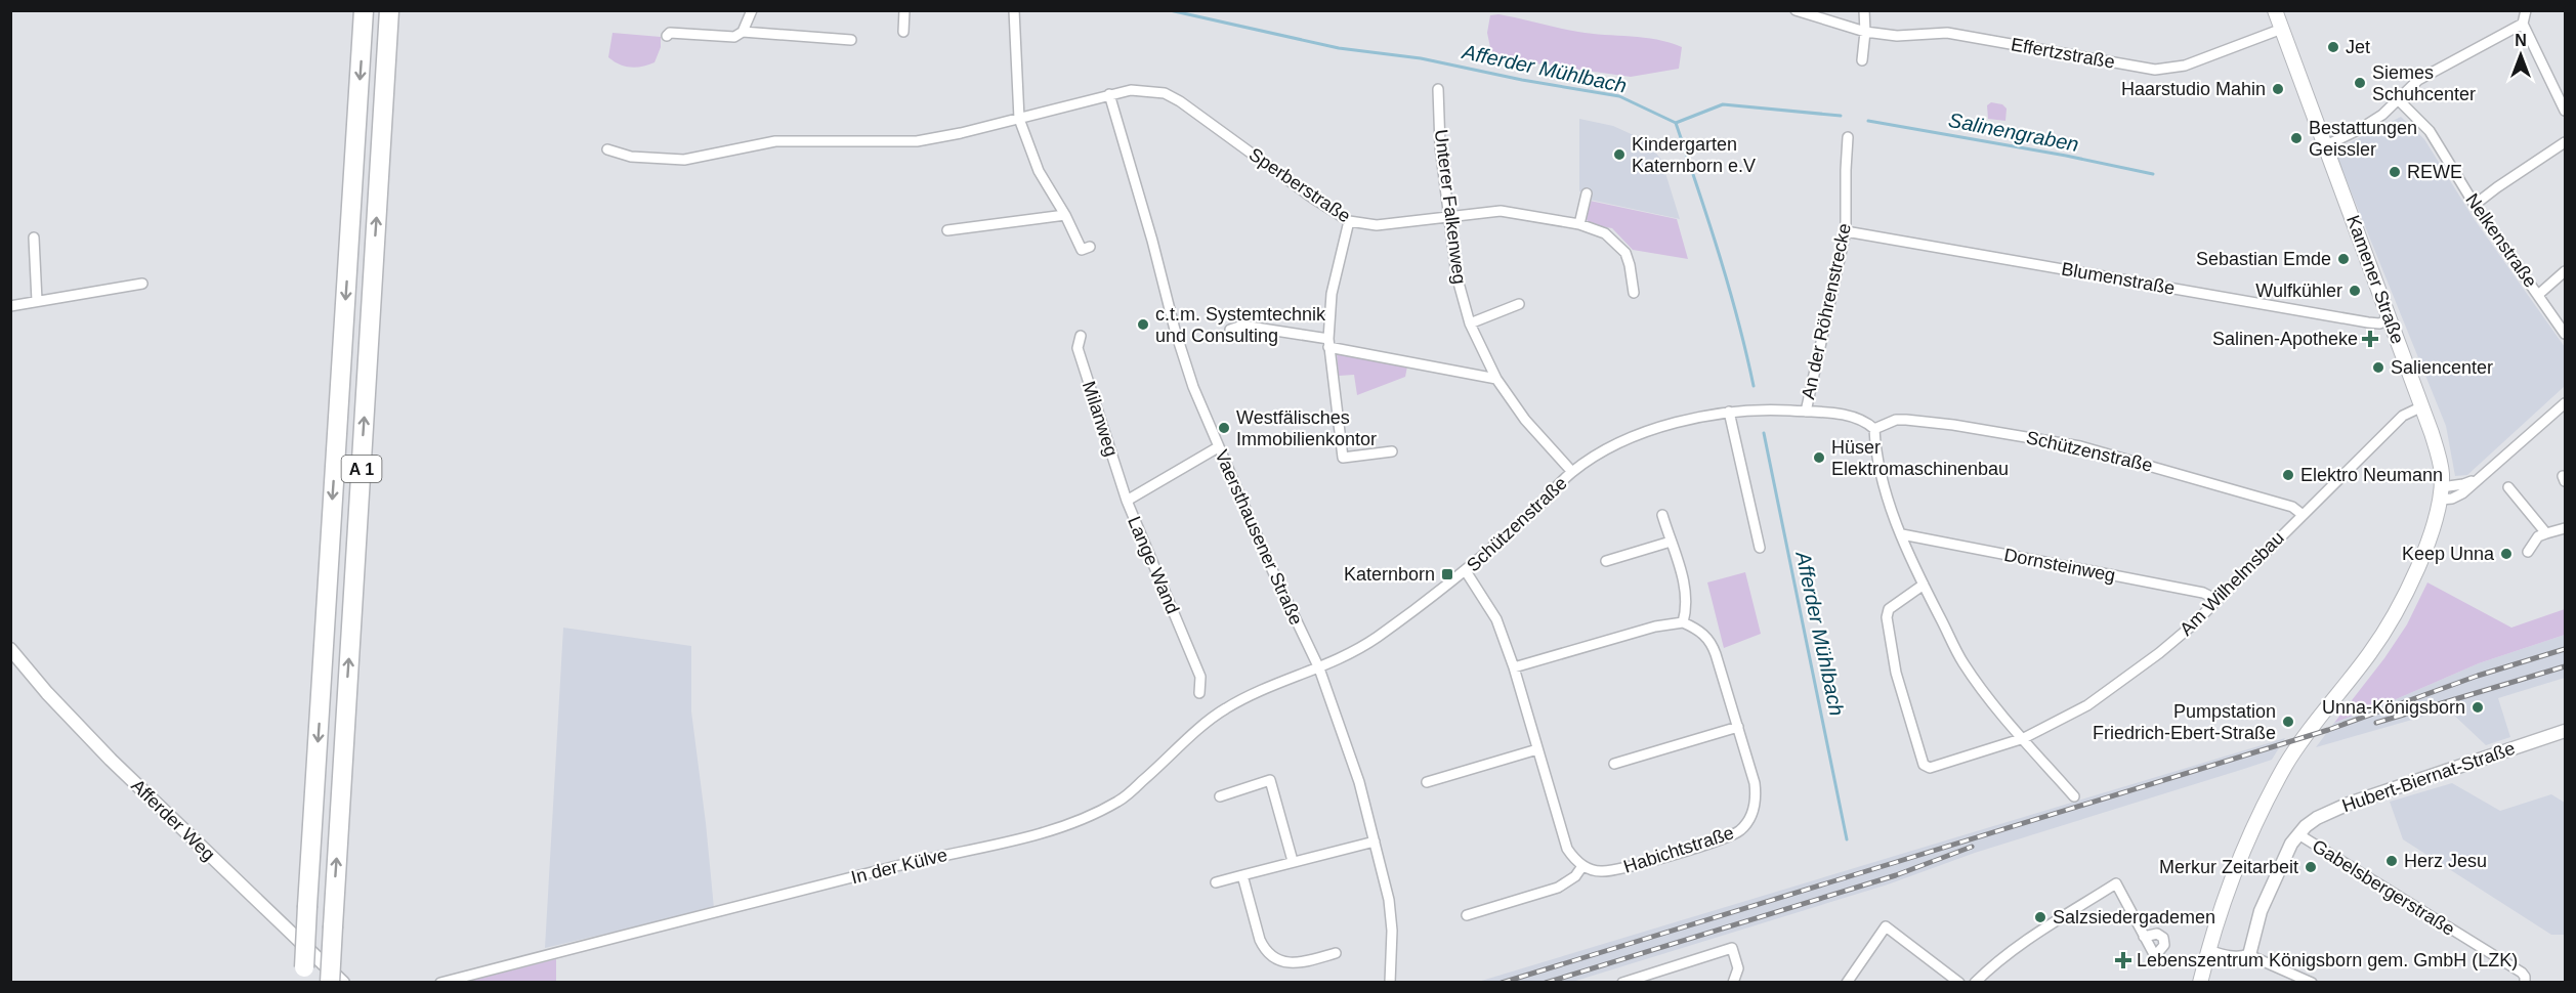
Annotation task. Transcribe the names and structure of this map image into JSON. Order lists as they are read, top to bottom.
{
  "streets": {
    "highway": ["A 1"],
    "main road": ["Kamener Straße"],
    "street": [
      "Effertzstraße",
      "Sperberstraße",
      "Unterer Falkenweg",
      "Nelkenstraße",
      "Blumenstraße",
      "An der Röhrenstrecke",
      "Milanweg",
      "Schützenstraße",
      "Vaersthausener Straße",
      "Lange Wand",
      "Dornsteinweg",
      "Am Wilhelmsbau",
      "Hubert-Biernat-Straße",
      "Afferder Weg",
      "Habichtstraße",
      "In der Külve",
      "Gabelsbergerstraße"
    ]
  },
  "crossings": [
    ["Effertzstraße", "Kamener Straße"],
    ["Sperberstraße", "Unterer Falkenweg"],
    ["Sperberstraße", "Vaersthausener Straße"],
    ["Unterer Falkenweg", "Schützenstraße"],
    ["Blumenstraße", "Kamener Straße"],
    ["Blumenstraße", "An der Röhrenstrecke"],
    ["Kamener Straße", "Am Wilhelmsbau"],
    ["An der Röhrenstrecke", "Schützenstraße"],
    ["Milanweg", "Lange Wand"],
    ["Schützenstraße", "Vaersthausener Straße"],
    ["Schützenstraße", "Am Wilhelmsbau"],
    ["Schützenstraße", "In der Külve"],
    ["Vaersthausener Straße", "Lange Wand"],
    ["Vaersthausener Straße", "In der Külve"],
    ["Dornsteinweg", "Am Wilhelmsbau"],
    ["Hubert-Biernat-Straße", "Gabelsbergerstraße"]
  ],
  "water": ["Afferder Mühlbach", "Salinengraben"],
  "places": {
    "other": [
      "Jet",
      "Siemes Schuhcenter",
      "Haarstudio Mahin",
      "Bestattungen Geissler",
      "Kindergarten Katernborn e.V",
      "REWE",
      "Sebastian Emde",
      "Wulfkühler",
      "c.t.m. Systemtechnik und Consulting",
      "Saliencenter",
      "Westfälisches Immobilienkontor",
      "Hüser Elektromaschinenbau",
      "Elektro Neumann",
      "Keep Unna",
      "Unna-Königsborn",
      "Pumpstation Friedrich-Ebert-Straße",
      "Herz Jesu",
      "Merkur Zeitarbeit",
      "Salzsiedergademen"
    ],
    "health": ["Salinen-Apotheke", "Lebenszentrum Königsborn gem. GmbH (LZK)"],
    "transit": ["Katernborn"]
  },
  "north": "top"
}
